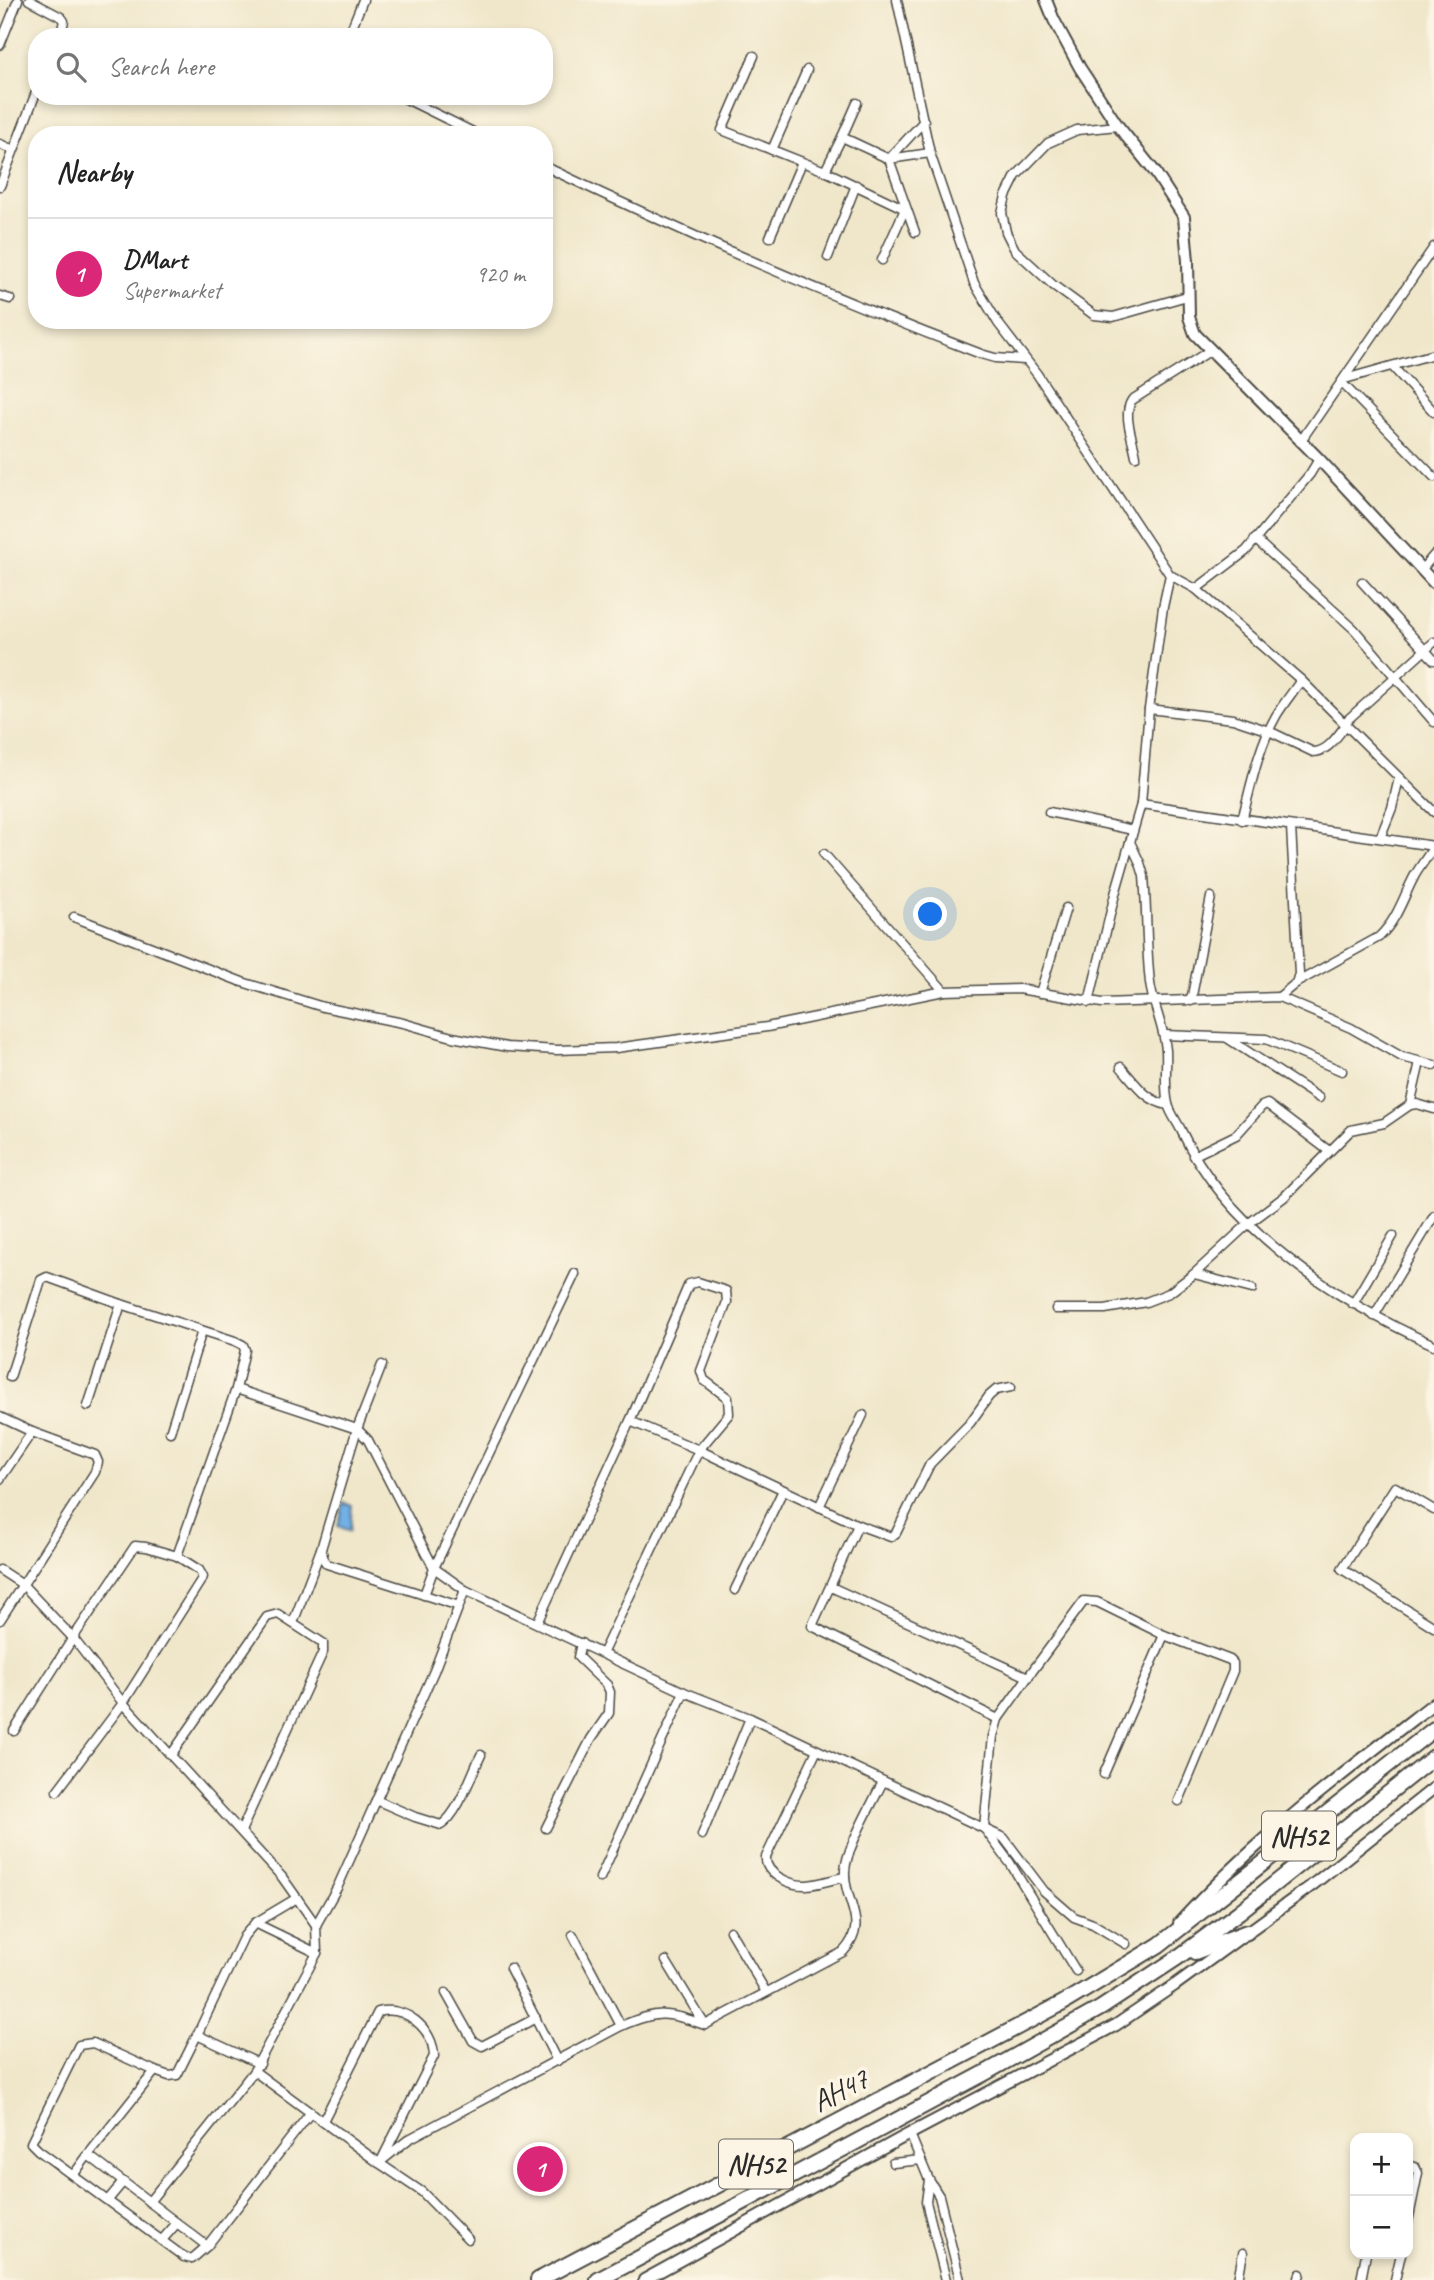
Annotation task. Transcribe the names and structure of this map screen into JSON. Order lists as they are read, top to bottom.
{
  "streets": {
    "highway": ["NH52", "AH47"]
  },
  "crossings": [
    ["NH52", "AH47"]
  ],
  "page": {
    "search": "Search here",
    "heading": "Nearby",
    "list": [
      {
        "mark": "1",
        "name": "DMart",
        "note": "Supermarket",
        "value": "920 m"
      }
    ],
    "map_buttons": ["+", "−"],
    "pins": "1"
  }
}
